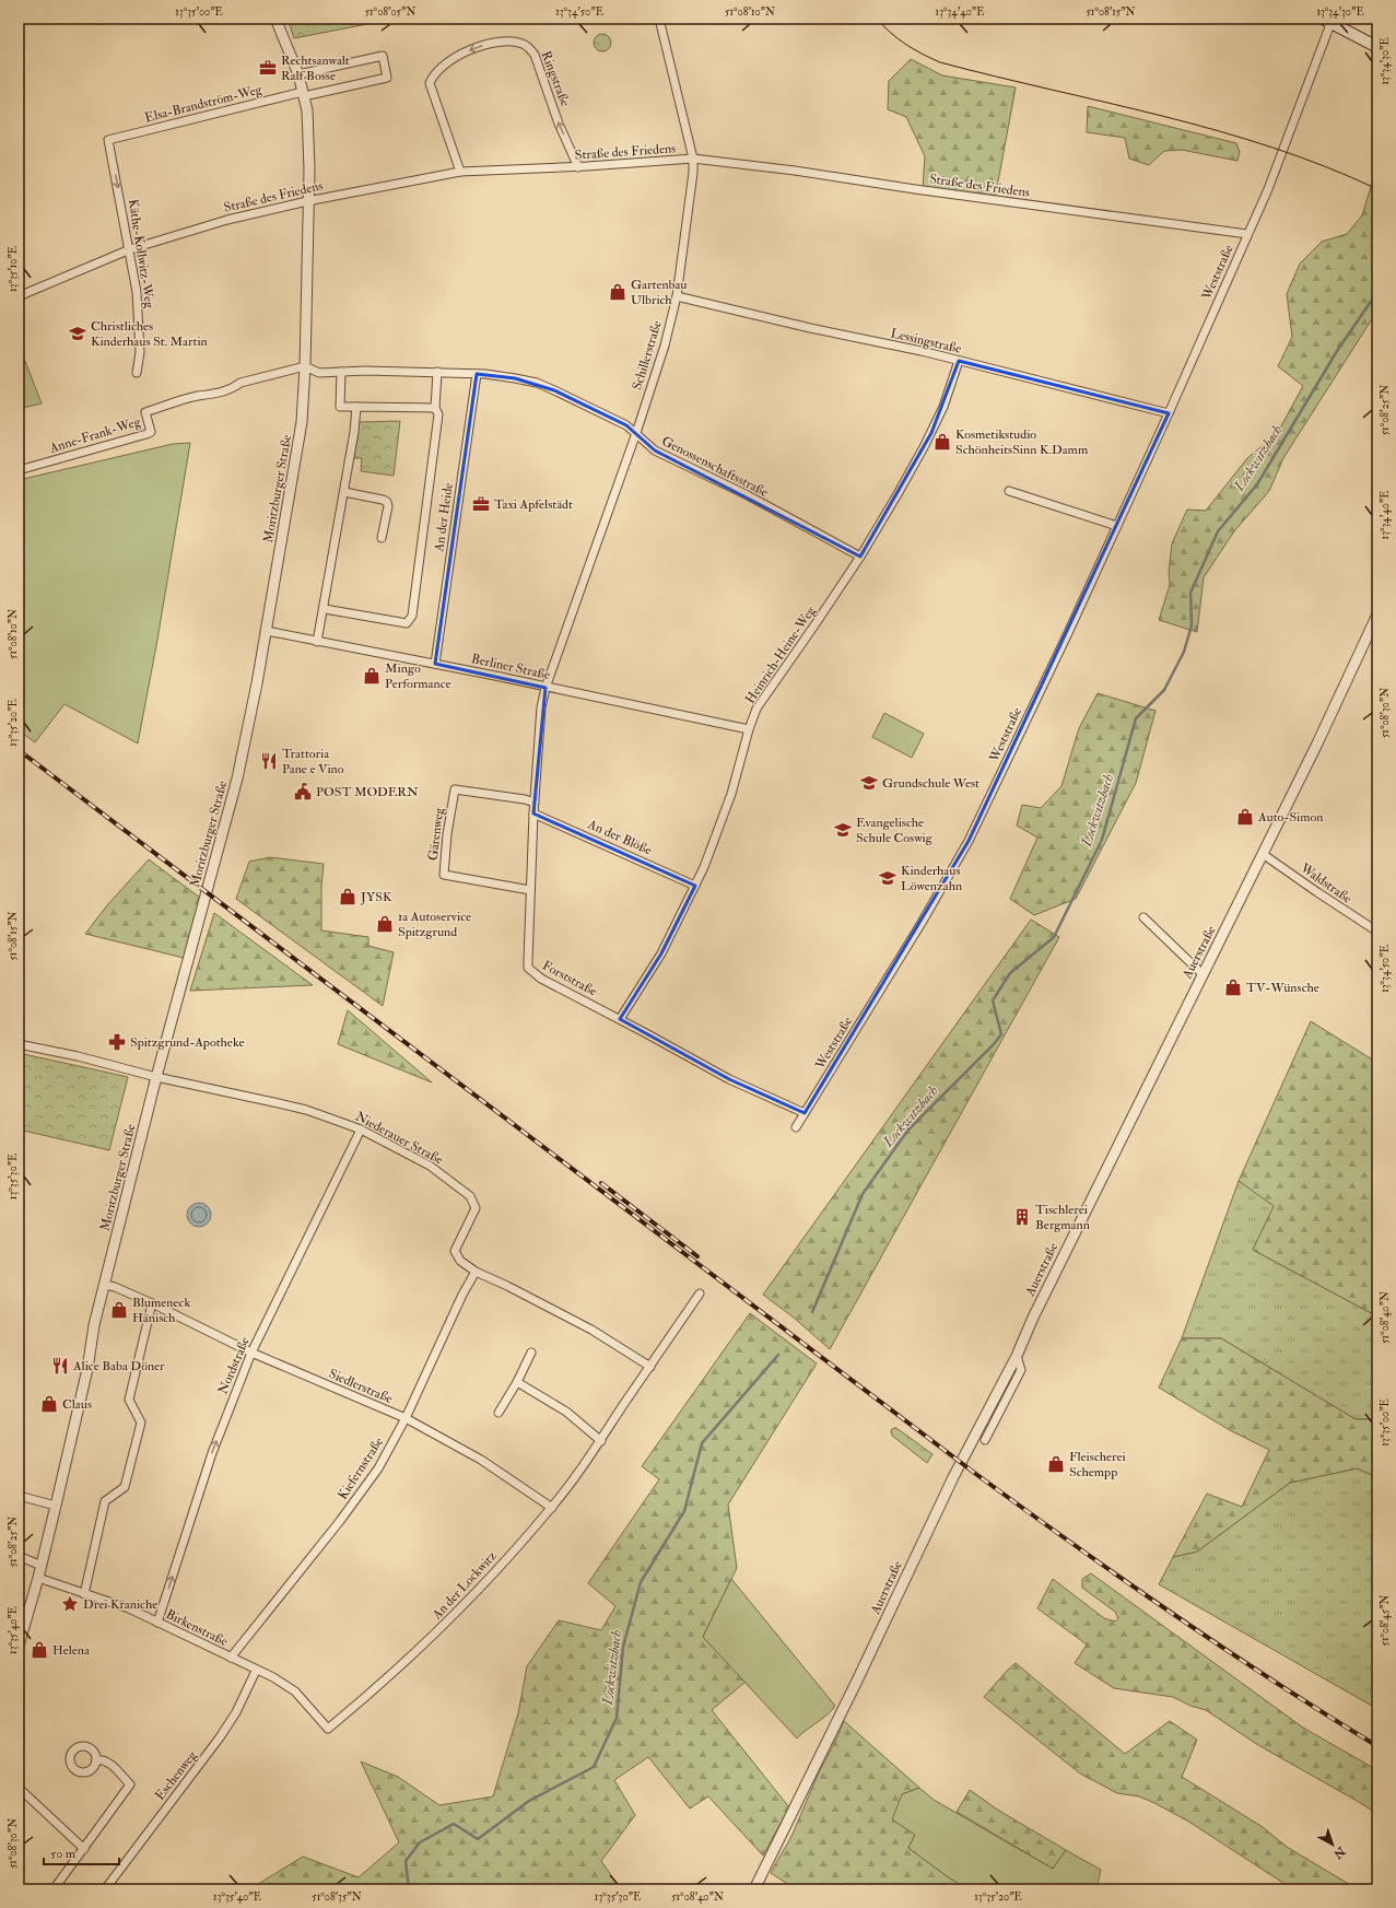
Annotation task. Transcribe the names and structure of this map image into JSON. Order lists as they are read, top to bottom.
{
  "streets": {
    "street": [
      "Ringstraße",
      "Elsa-Brandström-Weg",
      "Straße des Friedens",
      "Käthe-Kollwitz-Weg",
      "Weststraße",
      "Lessingstraße",
      "Schillerstraße",
      "Anne-Frank-Weg",
      "Genossenschaftsstraße",
      "Moritzburger Straße",
      "An der Heide",
      "Heinrich-Heine-Weg",
      "Berliner Straße",
      "Gärenweg",
      "An der Blöße",
      "Waldstraße",
      "Auerstraße",
      "Forststraße",
      "Niederauer Straße",
      "Nordstraße",
      "Siedlerstraße",
      "Kiefernstraße",
      "An der Lockwitz",
      "Birkenstraße",
      "Eschenweg"
    ]
  },
  "crossings": [
    ["Ringstraße", "Straße des Friedens"],
    ["Elsa-Brandström-Weg", "Käthe-Kollwitz-Weg"],
    ["Elsa-Brandström-Weg", "Moritzburger Straße"],
    ["Straße des Friedens", "Käthe-Kollwitz-Weg"],
    ["Straße des Friedens", "Weststraße"],
    ["Straße des Friedens", "Schillerstraße"],
    ["Straße des Friedens", "Moritzburger Straße"],
    ["Weststraße", "Lessingstraße"],
    ["Weststraße", "Forststraße"],
    ["Lessingstraße", "Schillerstraße"],
    ["Lessingstraße", "Heinrich-Heine-Weg"],
    ["Schillerstraße", "Genossenschaftsstraße"],
    ["Schillerstraße", "Berliner Straße"],
    ["Schillerstraße", "Forststraße"],
    ["Anne-Frank-Weg", "Genossenschaftsstraße"],
    ["Anne-Frank-Weg", "Moritzburger Straße"],
    ["Genossenschaftsstraße", "Moritzburger Straße"],
    ["Genossenschaftsstraße", "An der Heide"],
    ["Genossenschaftsstraße", "Heinrich-Heine-Weg"],
    ["Moritzburger Straße", "Berliner Straße"],
    ["Moritzburger Straße", "Niederauer Straße"],
    ["Moritzburger Straße", "Siedlerstraße"],
    ["Moritzburger Straße", "Birkenstraße"],
    ["An der Heide", "Berliner Straße"],
    ["Heinrich-Heine-Weg", "Berliner Straße"],
    ["Heinrich-Heine-Weg", "An der Blöße"],
    ["Heinrich-Heine-Weg", "Forststraße"],
    ["Berliner Straße", "Forststraße"],
    ["Gärenweg", "Forststraße"],
    ["An der Blöße", "Forststraße"],
    ["Waldstraße", "Auerstraße"],
    ["Niederauer Straße", "Nordstraße"],
    ["Niederauer Straße", "Kiefernstraße"],
    ["Niederauer Straße", "An der Lockwitz"],
    ["Nordstraße", "Siedlerstraße"],
    ["Nordstraße", "Birkenstraße"],
    ["Siedlerstraße", "Kiefernstraße"],
    ["Siedlerstraße", "An der Lockwitz"],
    ["Kiefernstraße", "Birkenstraße"],
    ["An der Lockwitz", "Birkenstraße"],
    ["Birkenstraße", "Eschenweg"]
  ],
  "one_way": ["Käthe-Kollwitz-Weg", "Nordstraße"],
  "water": ["Lockwitzbach"],
  "places": {
    "office": ["Rechtsanwalt Ralf Bosse", "Taxi Apfelstädt"],
    "shop": [
      "Gartenbau Ulbrich",
      "Kosmetikstudio SchönheitsSinn K.Damm",
      "Mingo Performance",
      "Auto-Simon",
      "JYSK",
      "1a Autoservice Spitzgrund",
      "TV-Wünsche",
      "Blumeneck Hänisch",
      "Claus",
      "Fleischerei Schempp",
      "Helena"
    ],
    "school or university": [
      "Christliches Kinderhaus St. Martin",
      "Grundschule West",
      "Evangelische Schule Coswig",
      "Kinderhaus Löwenzahn"
    ],
    "restaurant": ["Trattoria Pane e Vino", "Alice Baba Döner"],
    "public building": ["POST MODERN"],
    "pharmacy": ["Spitzgrund-Apotheke"],
    "building": ["Tischlerei Bergmann"],
    "place": ["Drei Kraniche"]
  },
  "scale_bar": "50 m",
  "north": "bottom right",
  "coordinates": [
    "13°35'00\"E",
    "51°08'05\"N",
    "13°34'50\"E",
    "51°08'10\"N",
    "13°34'40\"E",
    "51°08'15\"N",
    "13°34'30\"E",
    "13°35'10\"E",
    "51°08'25\"N",
    "51°08'30\"N",
    "13°35'20\"E",
    "13°35'30\"E",
    "51°08'40\"N",
    "51°08'45\"N",
    "13°35'40\"E",
    "51°08'35\"N"
  ]
}
